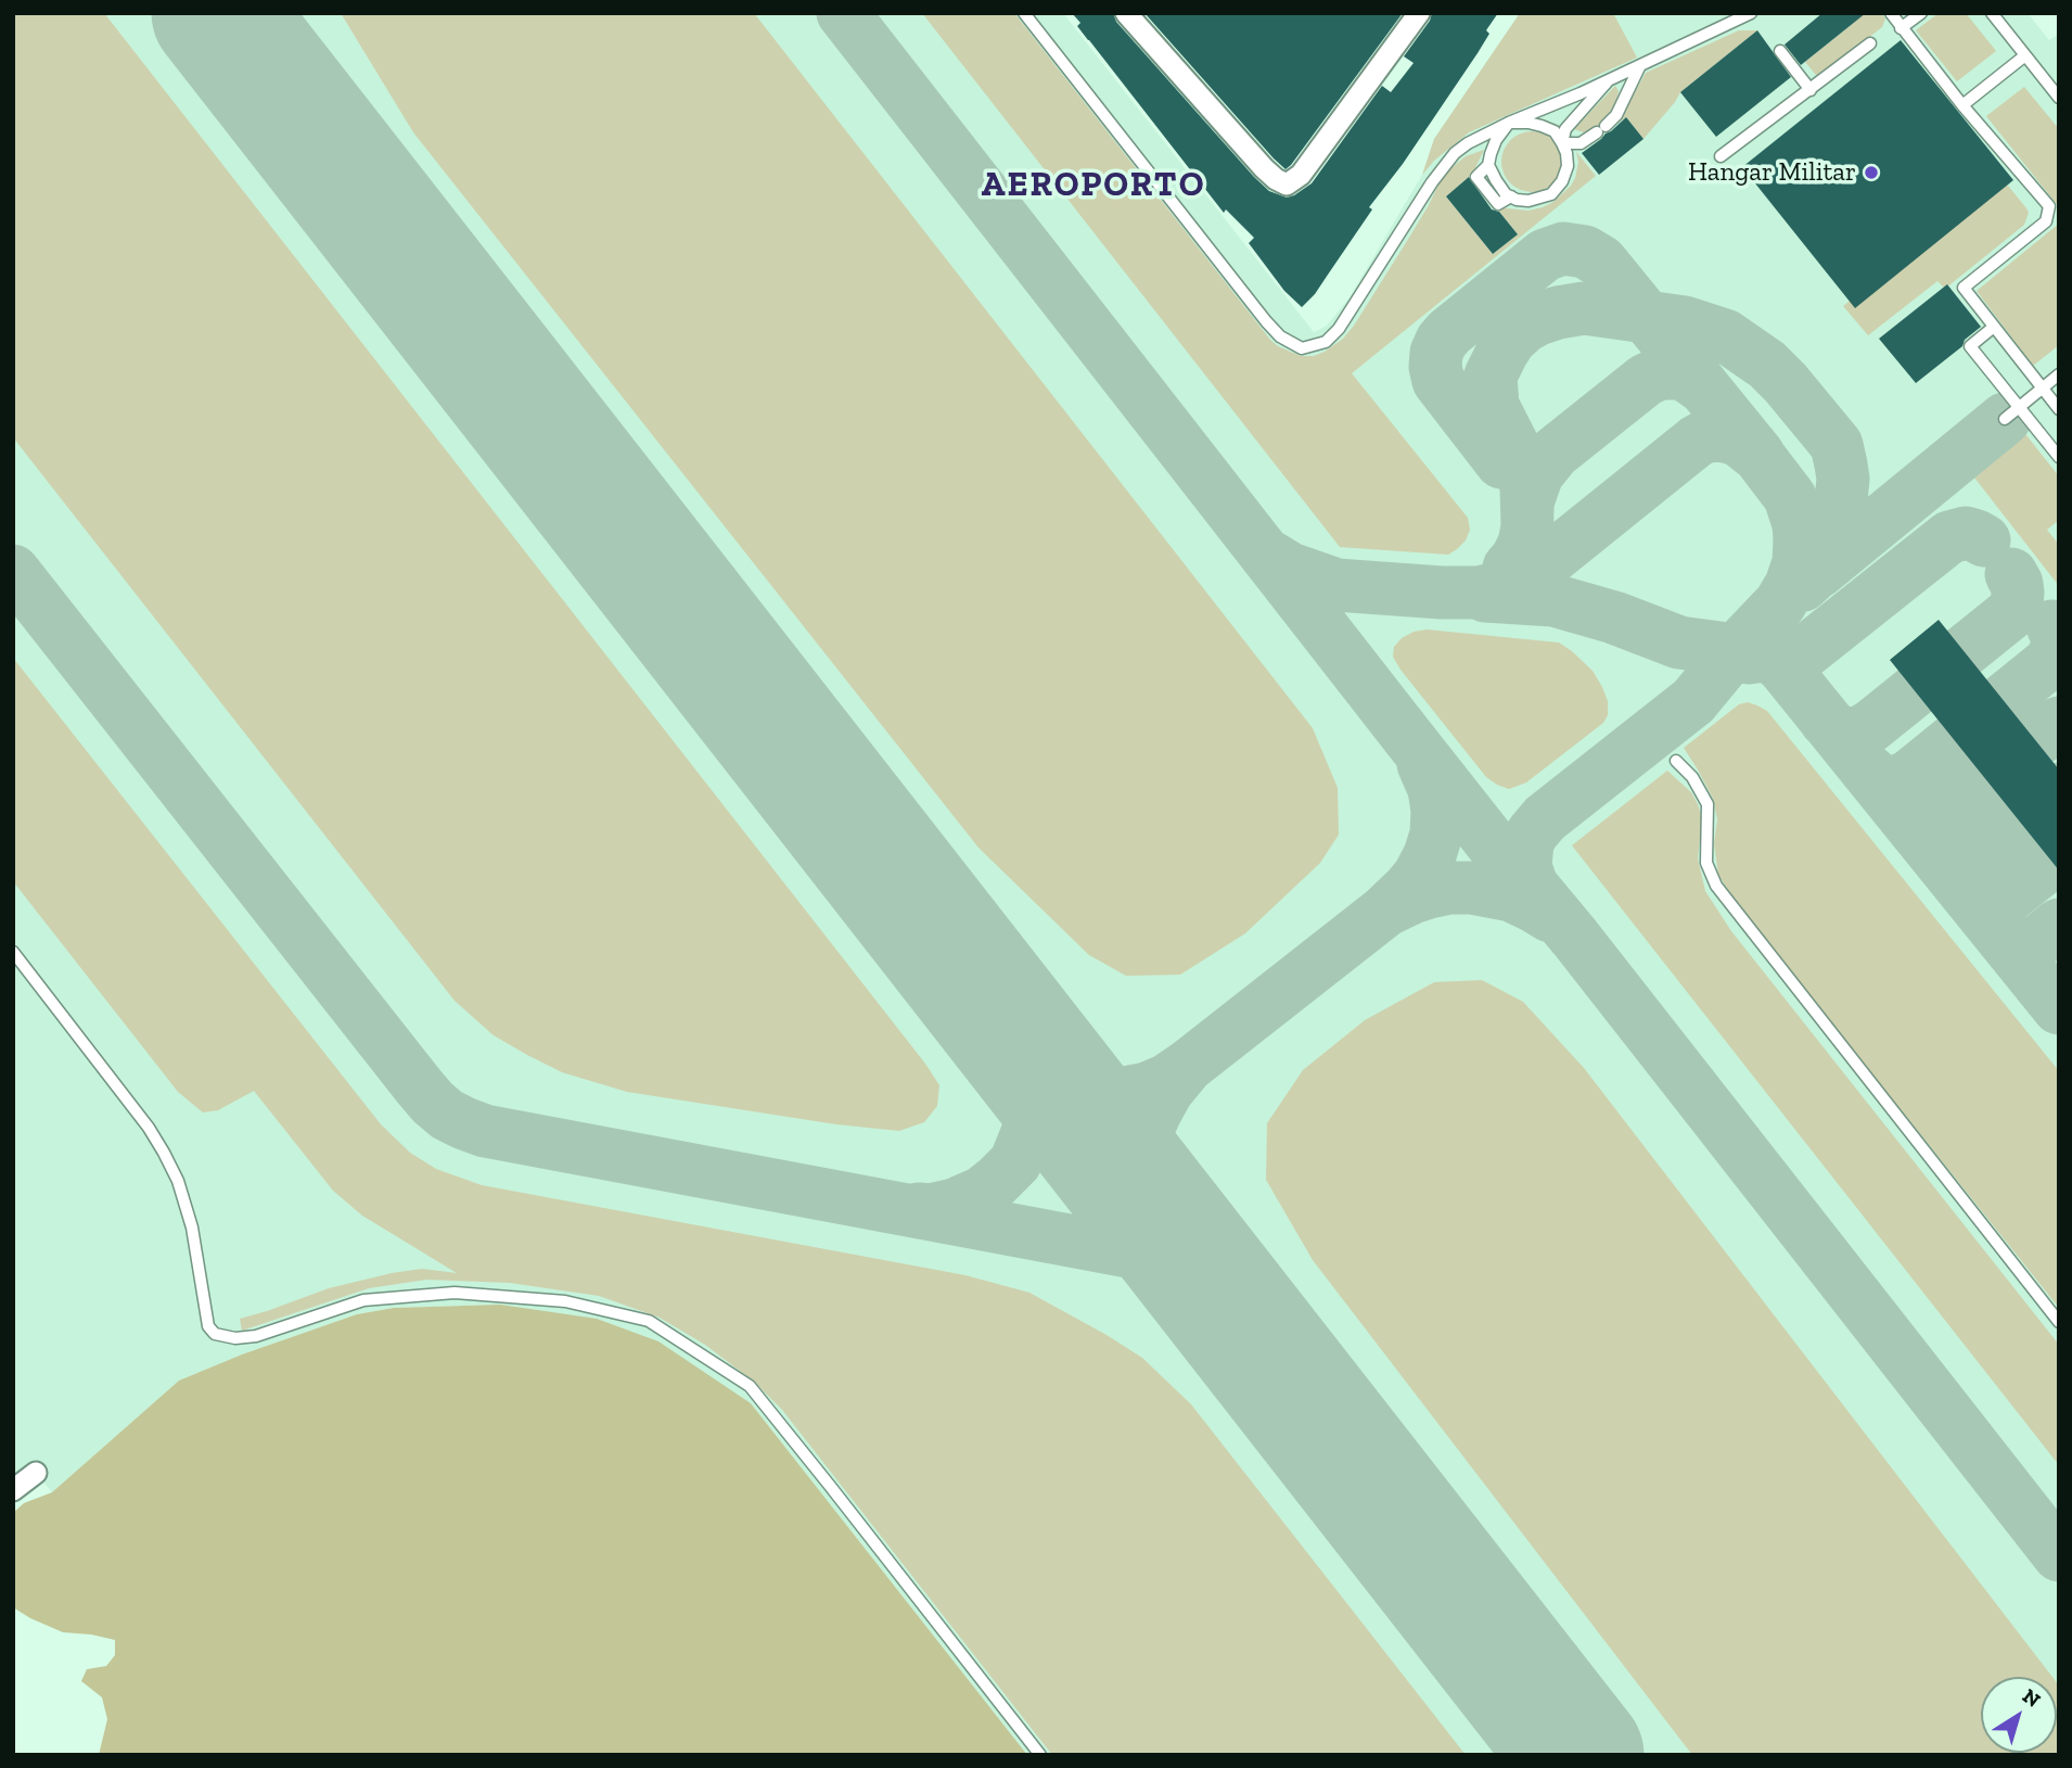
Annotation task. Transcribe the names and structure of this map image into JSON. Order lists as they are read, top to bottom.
{
  "districts": ["AEROPORTO"],
  "places": ["Hangar Militar"],
  "north": "top right"
}
